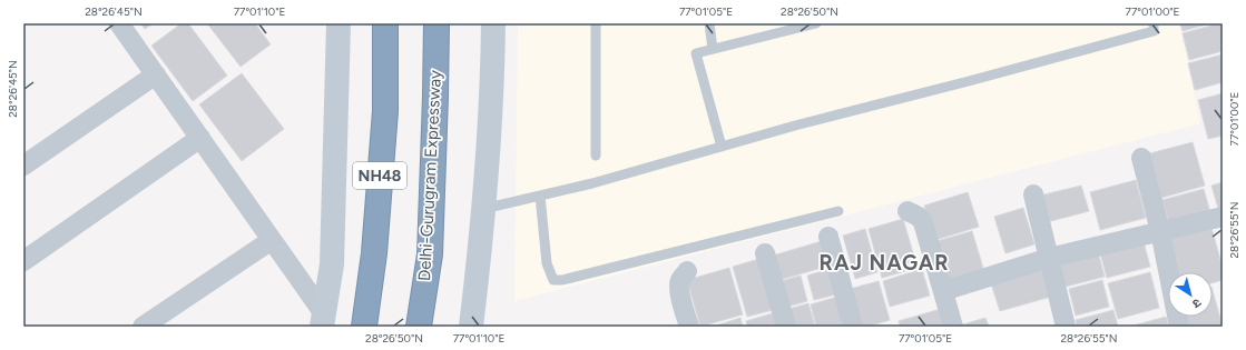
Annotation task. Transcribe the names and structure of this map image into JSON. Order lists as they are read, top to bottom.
{
  "streets": {
    "highway": ["NH48", "Delhi-Gurugram Expressway"]
  },
  "districts": ["RAJ NAGAR"],
  "north": "bottom right",
  "coordinates": [
    "28°26'45\"N",
    "77°01'10\"E",
    "77°01'05\"E",
    "28°26'50\"N",
    "77°01'00\"E",
    "28°26'55\"N"
  ]
}
